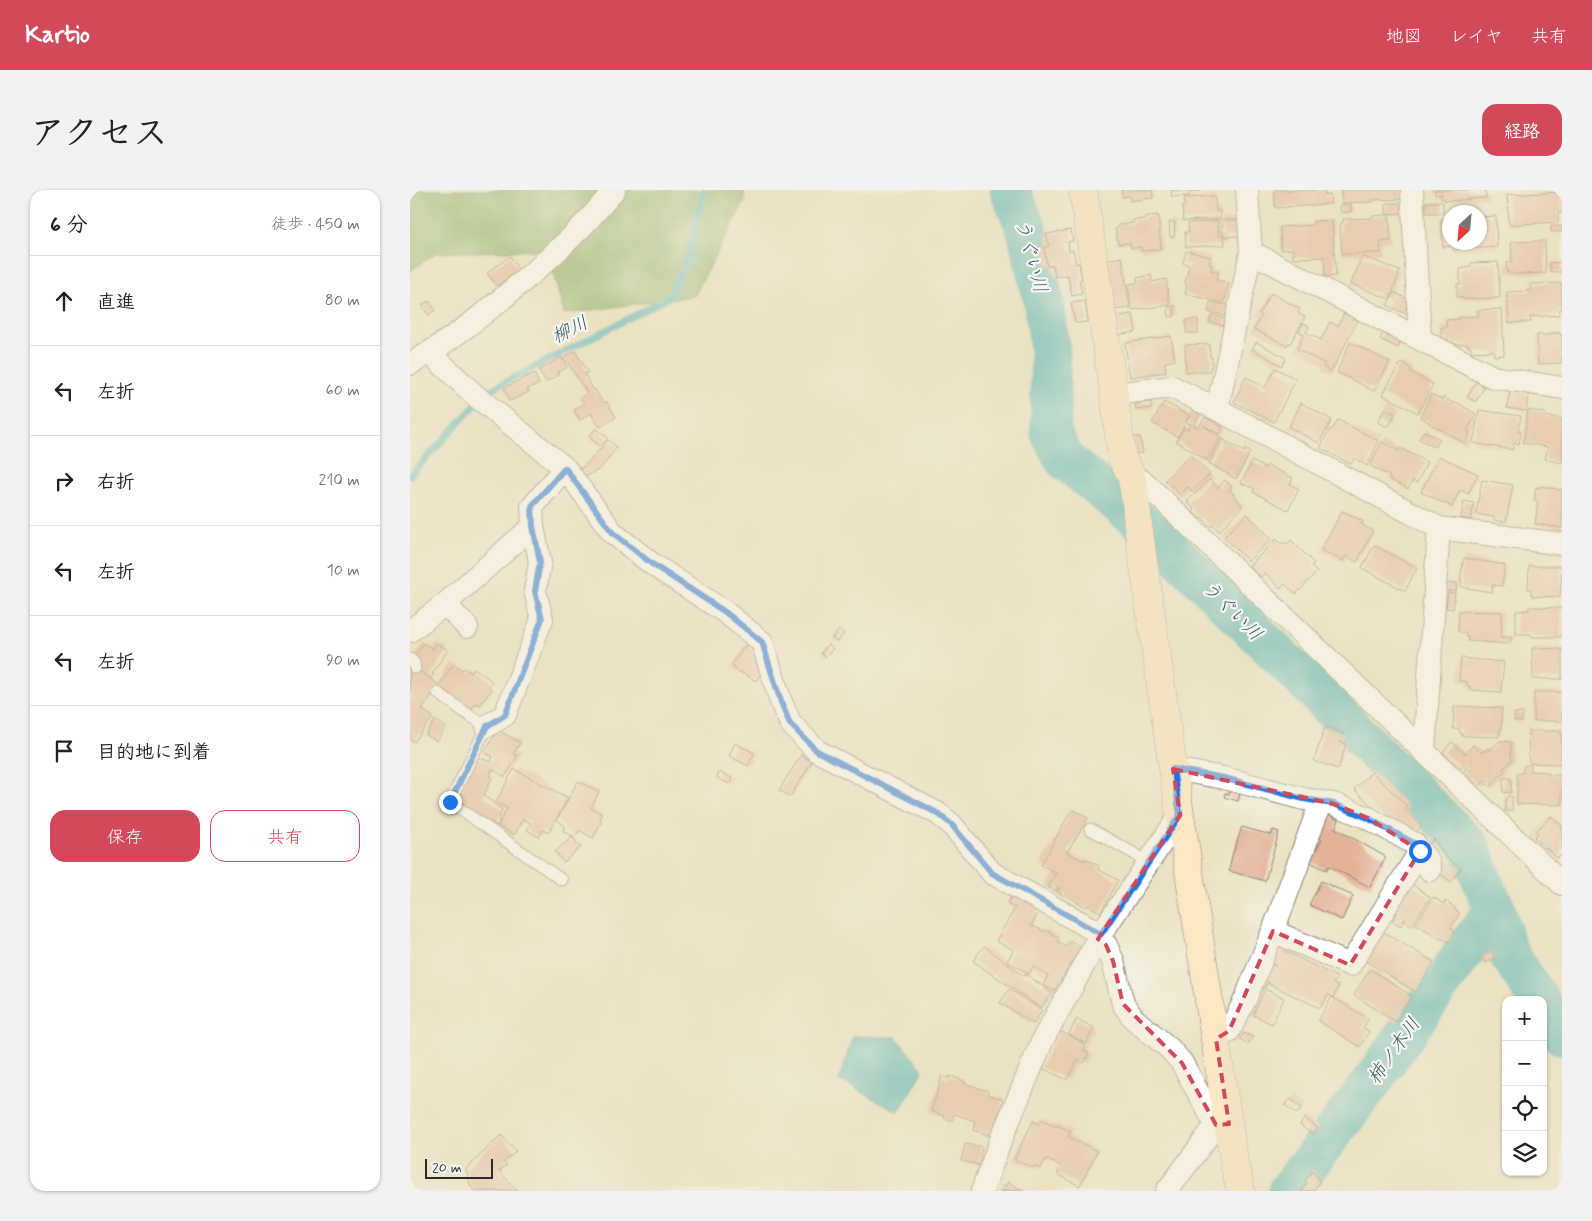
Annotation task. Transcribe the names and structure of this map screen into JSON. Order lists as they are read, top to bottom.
{
  "water": ["うぐい川", "柳川", "柿ノ木川"],
  "scale_bar": "20 m",
  "north": "bottom left",
  "page": {
    "header": "Kartio",
    "nav": ["地図", "レイヤ", "共有"],
    "title": "アクセス",
    "buttons": [
      "経路",
      ["保存", "共有"]
    ],
    "heading": ["6 分", "徒歩 · 450 m"],
    "list": [
      ["直進", "80 m"],
      ["左折", "60 m"],
      ["右折", "210 m"],
      ["左折", "10 m"],
      ["左折", "90 m"],
      "目的地に到着"
    ],
    "map_buttons": ["+", "−"],
    "scale": "20 m"
  }
}
